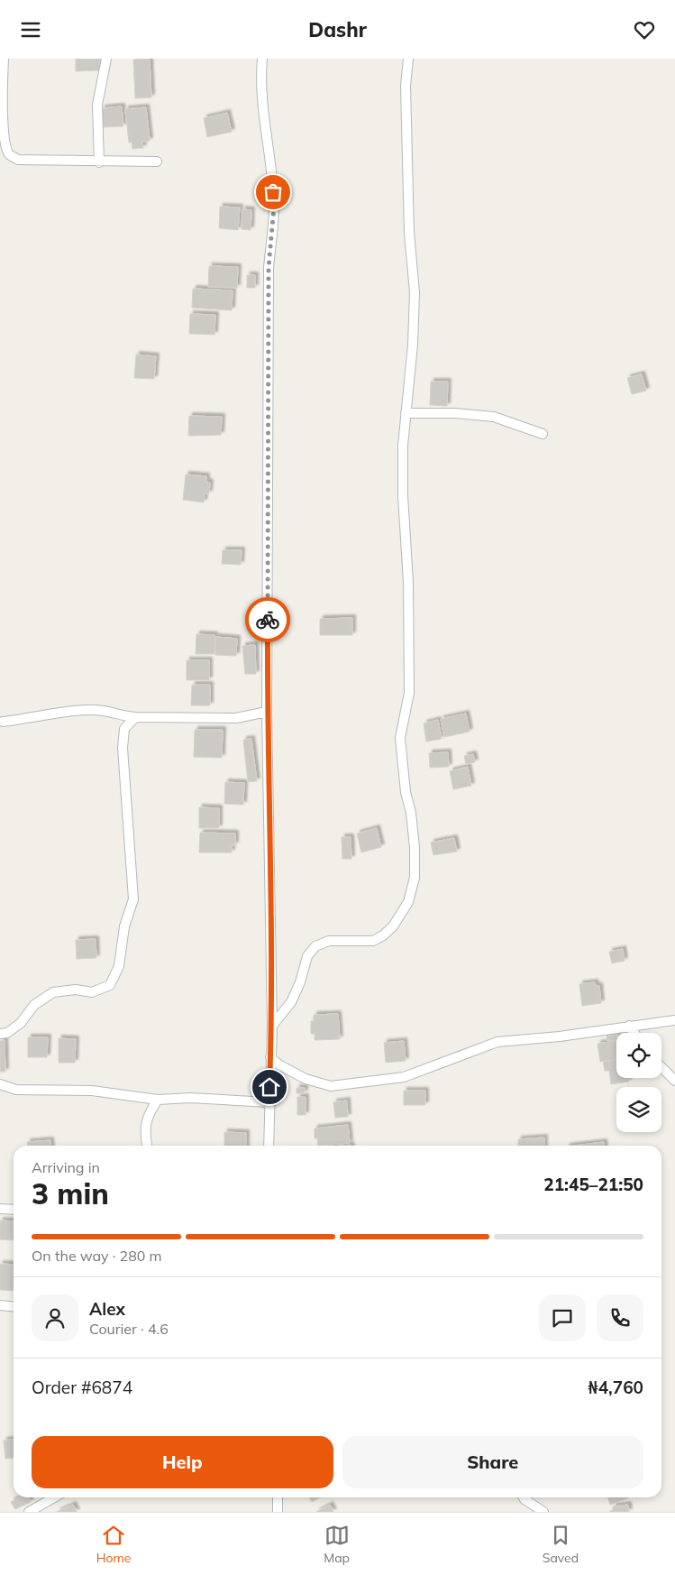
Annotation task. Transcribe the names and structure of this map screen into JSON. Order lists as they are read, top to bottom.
{
  "page": {
    "header": "Dashr",
    "heading": ["3 min", "Arriving in", "21:45–21:50"],
    "panel": [
      "Alex",
      "Courier · 4.6",
      "Order #6874",
      "₦4,760"
    ],
    "bar": "On the way · 280 m",
    "buttons": ["Help", "Share"],
    "tabs": ["Home", "Map", "Saved"]
  }
}
